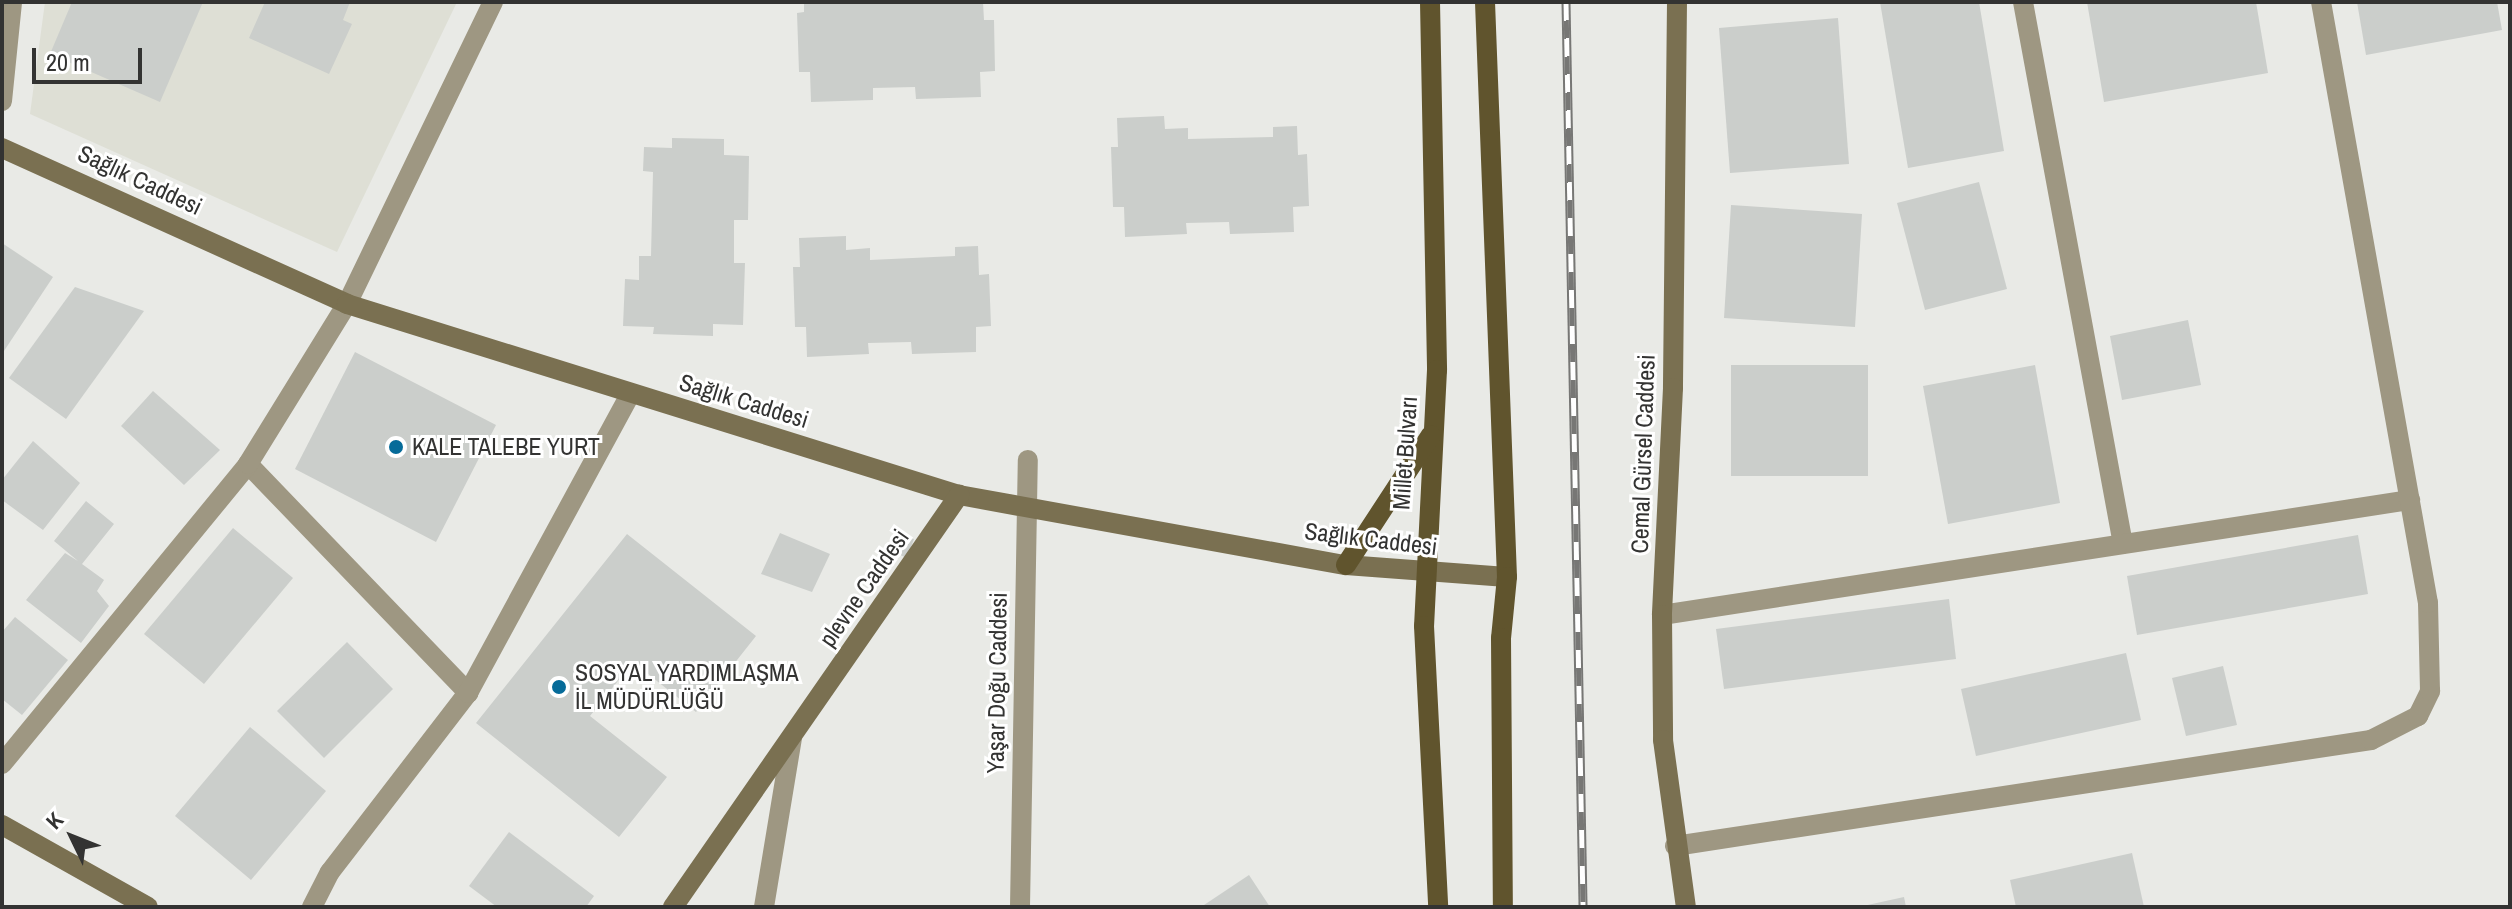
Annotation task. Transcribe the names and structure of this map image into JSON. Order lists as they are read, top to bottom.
{
  "streets": {
    "main road": ["Millet Bulvarı"],
    "street": [
      "Sağlık Caddesi",
      "Cemal Gürsel Caddesi",
      "plevne Caddesi",
      "Yaşar Doğu Caddesi"
    ]
  },
  "crossings": [
    ["Sağlık Caddesi", "Millet Bulvarı"],
    ["Sağlık Caddesi", "plevne Caddesi"],
    ["Sağlık Caddesi", "Yaşar Doğu Caddesi"]
  ],
  "places": ["KALE TALEBE YURT", "SOSYAL YARDIMLAŞMA İL MÜDÜRLÜĞÜ"],
  "scale_bar": "20 m",
  "north": "top left"
}
